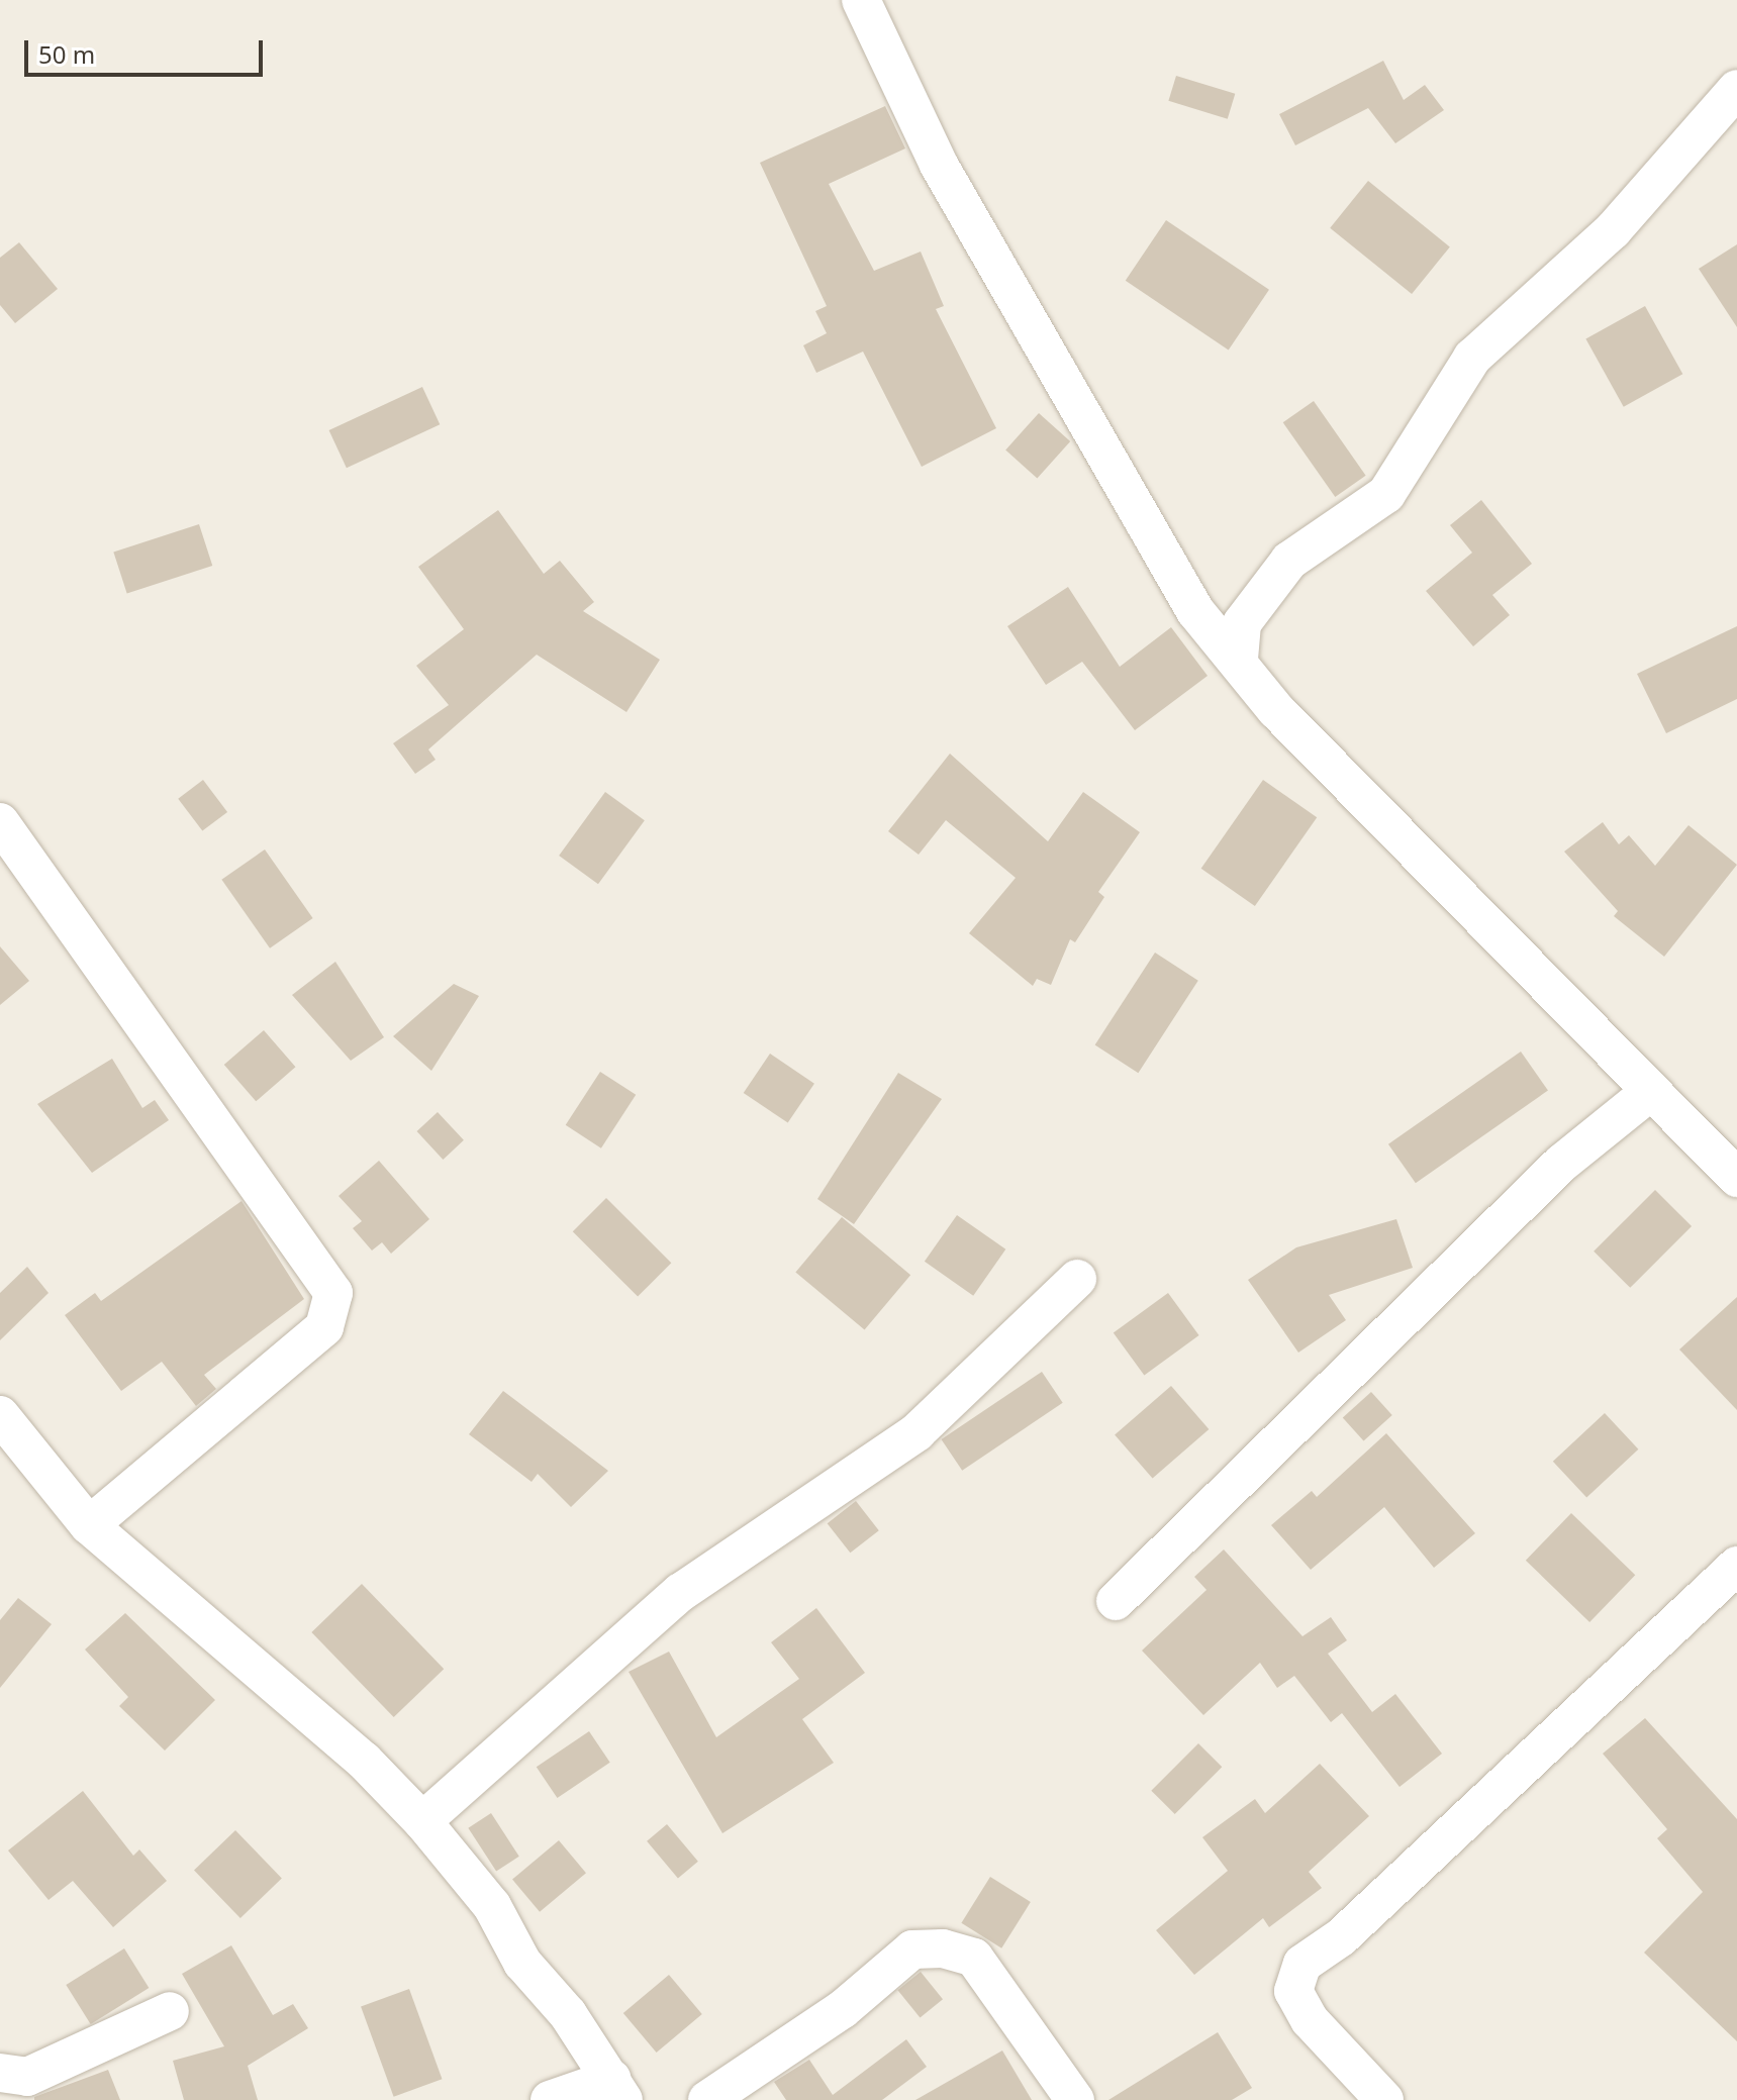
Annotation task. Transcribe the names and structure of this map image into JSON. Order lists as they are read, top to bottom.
{
  "scale_bar": "50 m"
}
